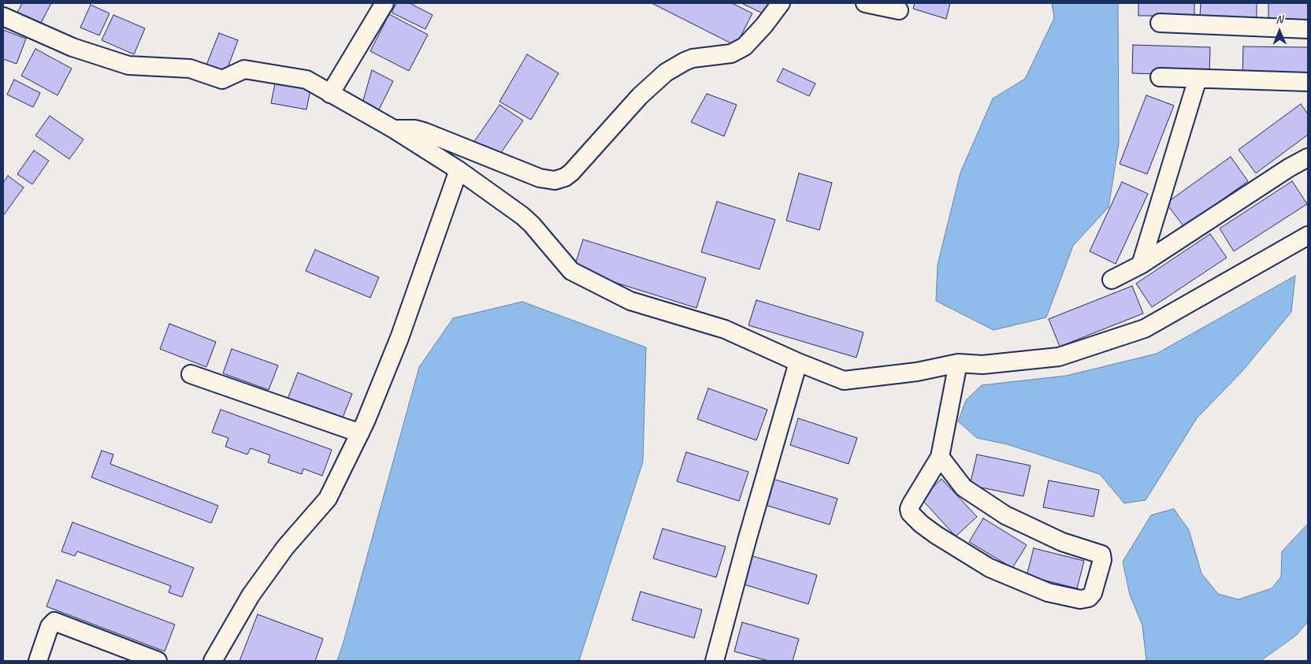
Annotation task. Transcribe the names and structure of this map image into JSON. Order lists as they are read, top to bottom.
{
  "north": "top"
}
